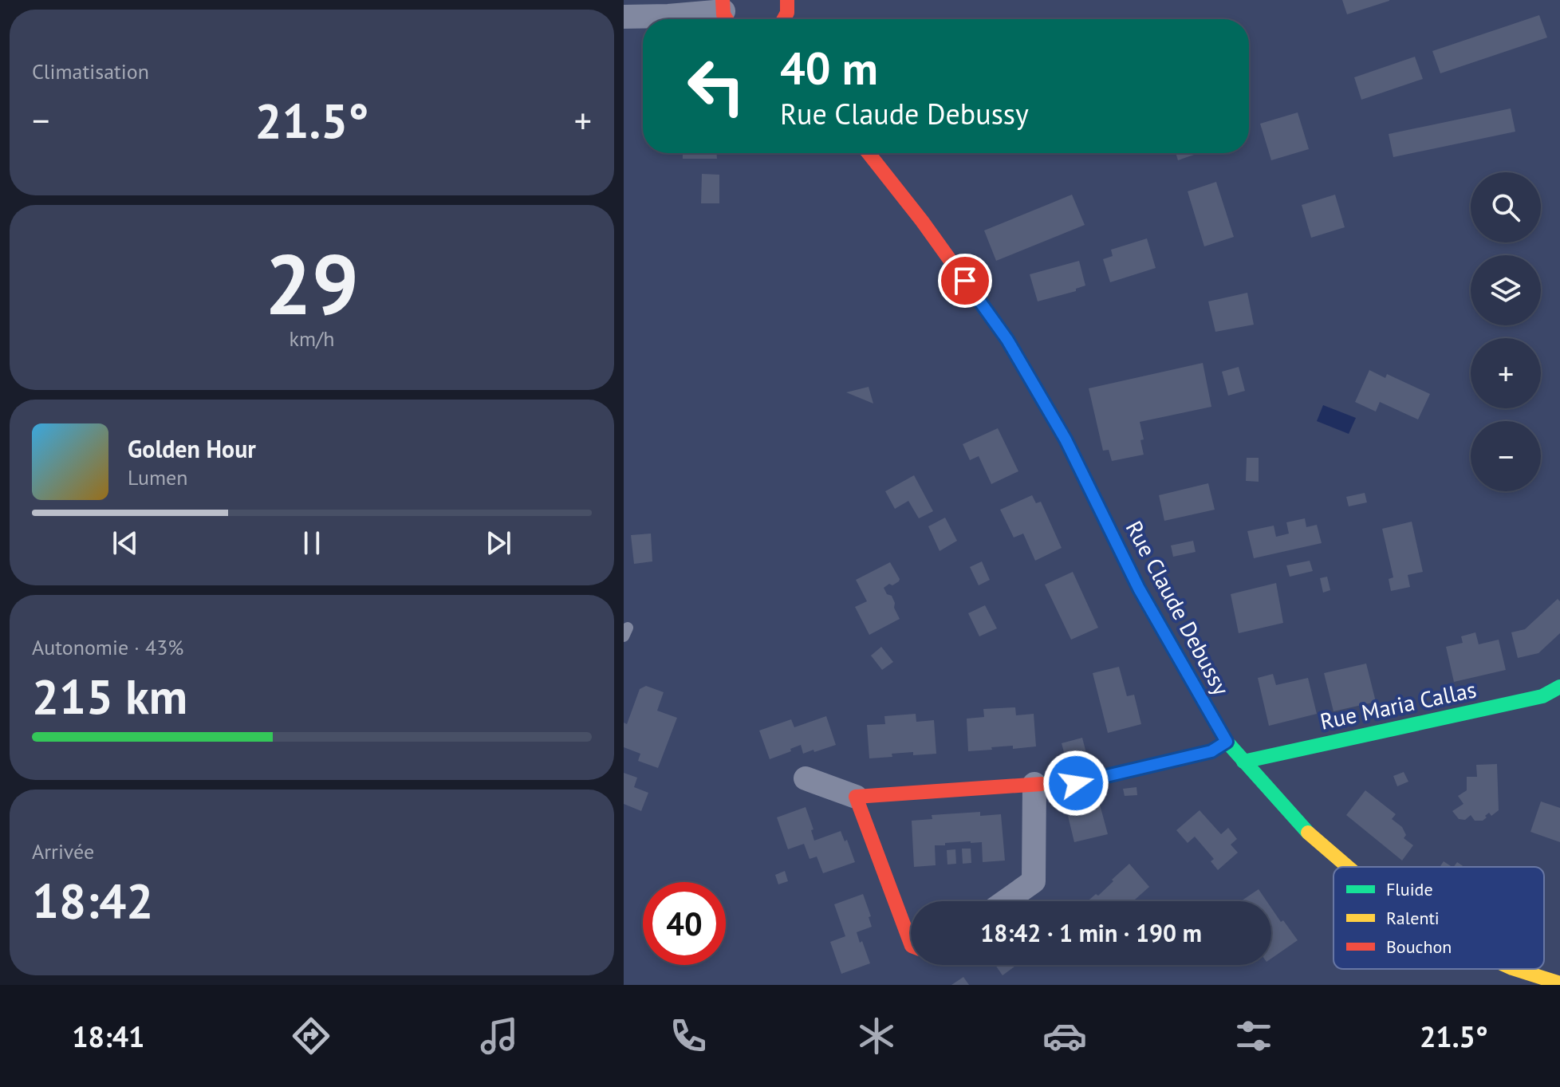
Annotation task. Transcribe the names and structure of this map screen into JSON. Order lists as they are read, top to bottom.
{
  "streets": {
    "street": ["Rue Claude Debussy", "Rue Maria Callas"]
  },
  "crossings": [
    ["Rue Claude Debussy", "Rue Maria Callas"]
  ],
  "legend": ["Fluide", "Ralenti", "Bouchon"],
  "page": {
    "tile": [
      "Climatisation",
      ["29", "km/h"],
      ["Autonomie · 43%", "215 km"],
      ["Arrivée", "18:42"]
    ],
    "turn": ["40 m", "Rue Claude Debussy"],
    "heat": ["−", "21.5°", "+"],
    "map_buttons": ["+", "−"],
    "song": ["Golden Hour", "Lumen"],
    "limit": "40",
    "trip": "18:42 · 1 min · 190 m",
    "tabs": ["18:41", "21.5°"]
  }
}
